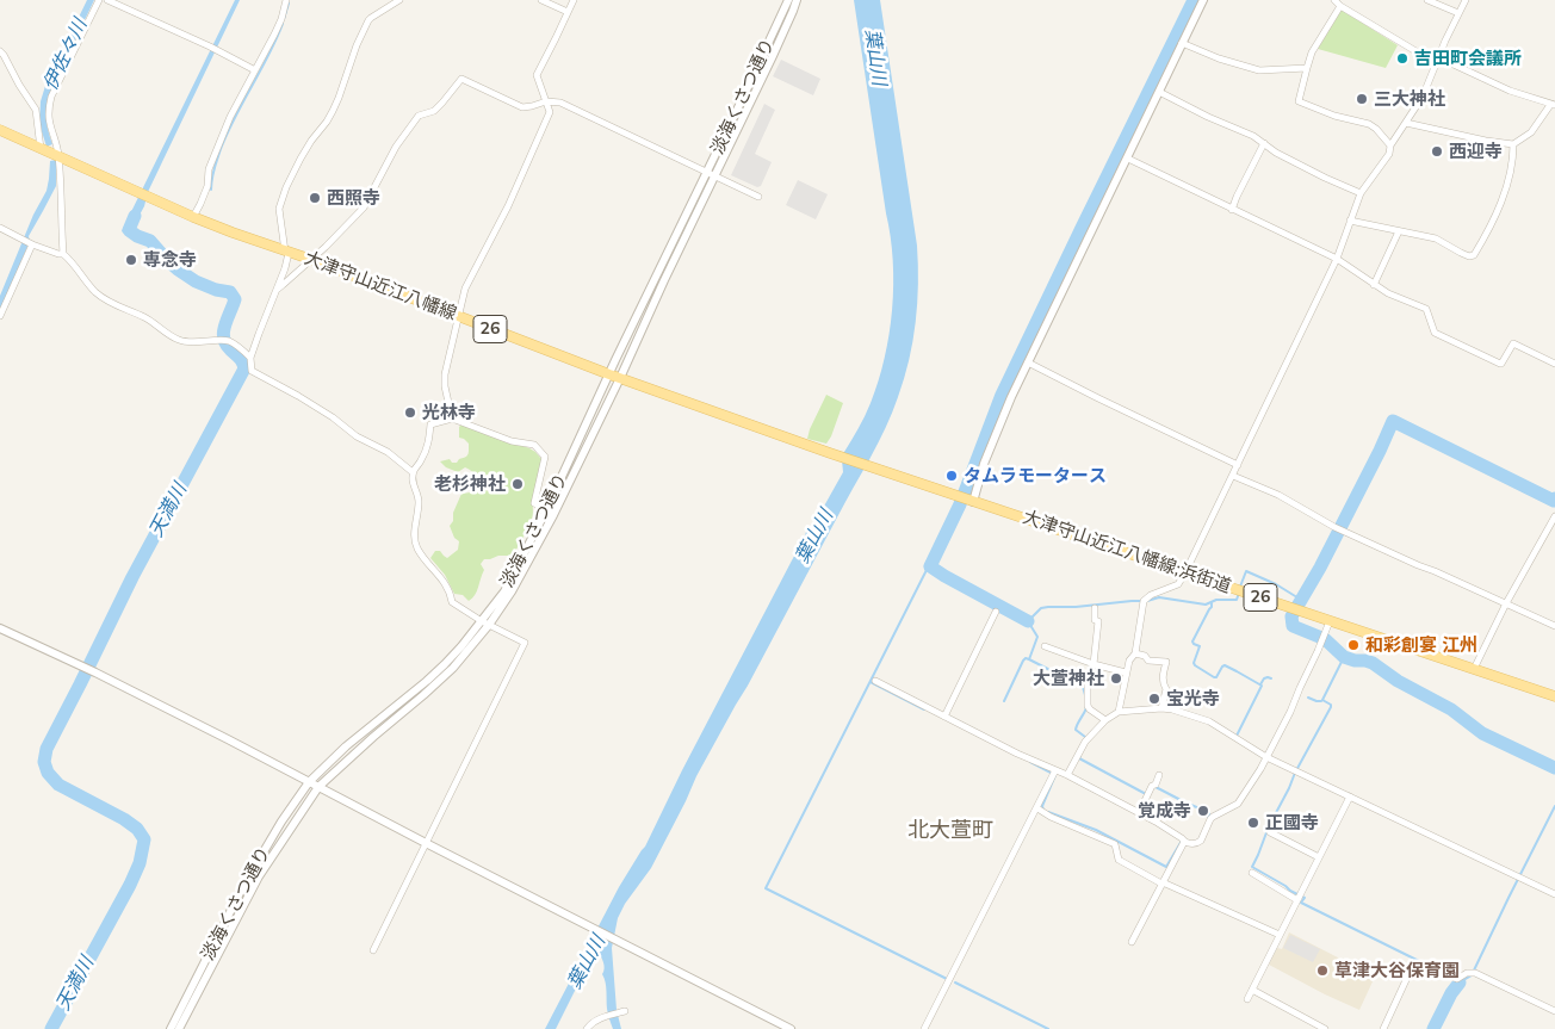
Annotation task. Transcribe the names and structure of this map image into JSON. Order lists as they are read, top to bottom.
{
  "streets": {
    "main road": ["大津守山近江八幡線", "26", "大津守山近江八幡線;浜街道"],
    "street": ["淡海くさつ通り"]
  },
  "crossings": [
    ["淡海くさつ通り", "大津守山近江八幡線"],
    ["大津守山近江八幡線", "大津守山近江八幡線;浜街道"]
  ],
  "districts": ["北大萱町"],
  "water": ["伊佐々川", "葉山川", "天満川"],
  "places": [
    "吉田町会議所",
    "三大神社",
    "西迎寺",
    "西照寺",
    "専念寺",
    "光林寺",
    "タムラモータース",
    "老杉神社",
    "和彩創宴 江州",
    "大萱神社",
    "宝光寺",
    "覚成寺",
    "正國寺",
    "草津大谷保育園"
  ]
}
